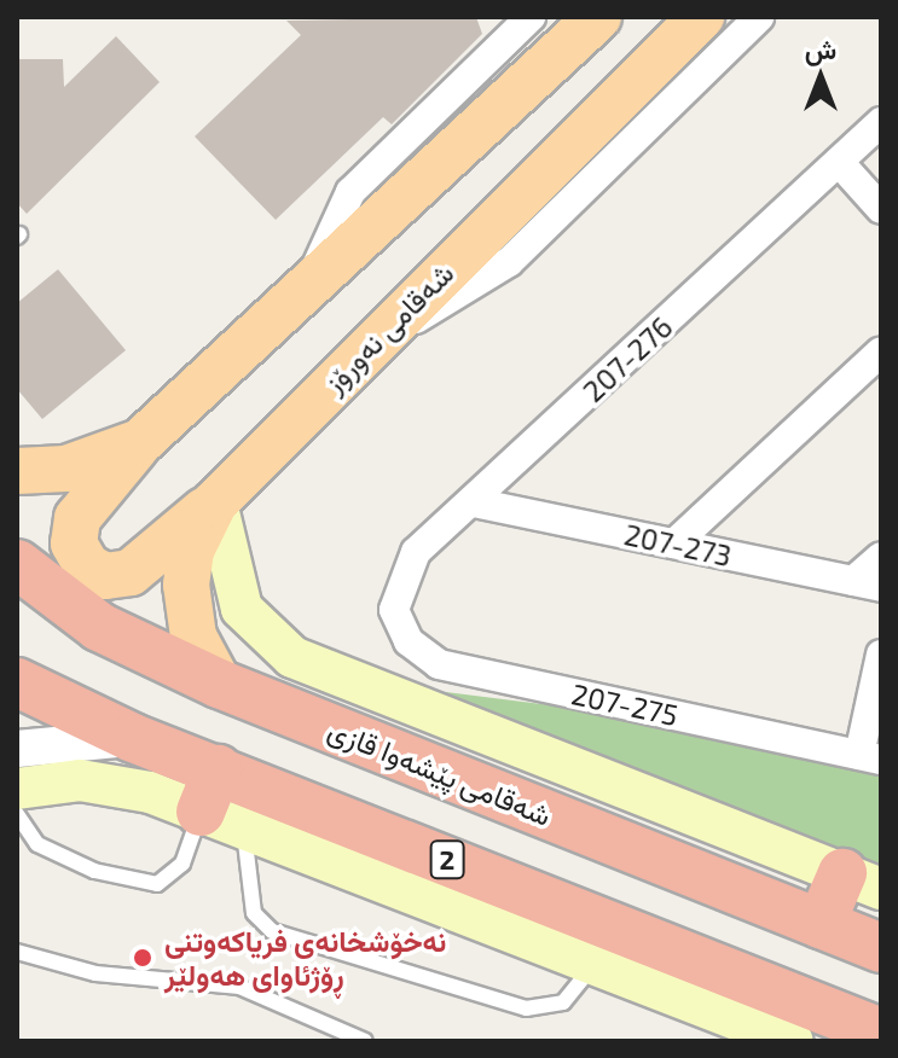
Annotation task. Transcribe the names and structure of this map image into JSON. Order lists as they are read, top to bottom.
{
  "streets": {
    "highway": ["شەقامی پێشەوا قازی", "2"],
    "main road": ["شەقامی نەورۆز"],
    "street": ["207-276", "207-273", "207-275"]
  },
  "crossings": [
    ["شەقامی نەورۆز", "شەقامی پێشەوا قازی"],
    ["207-276", "207-273"],
    ["207-276", "207-275"]
  ],
  "places": ["نەخۆشخانەی فریاکەوتنی ڕۆژئاوای هەولێر"],
  "north": "top"
}
